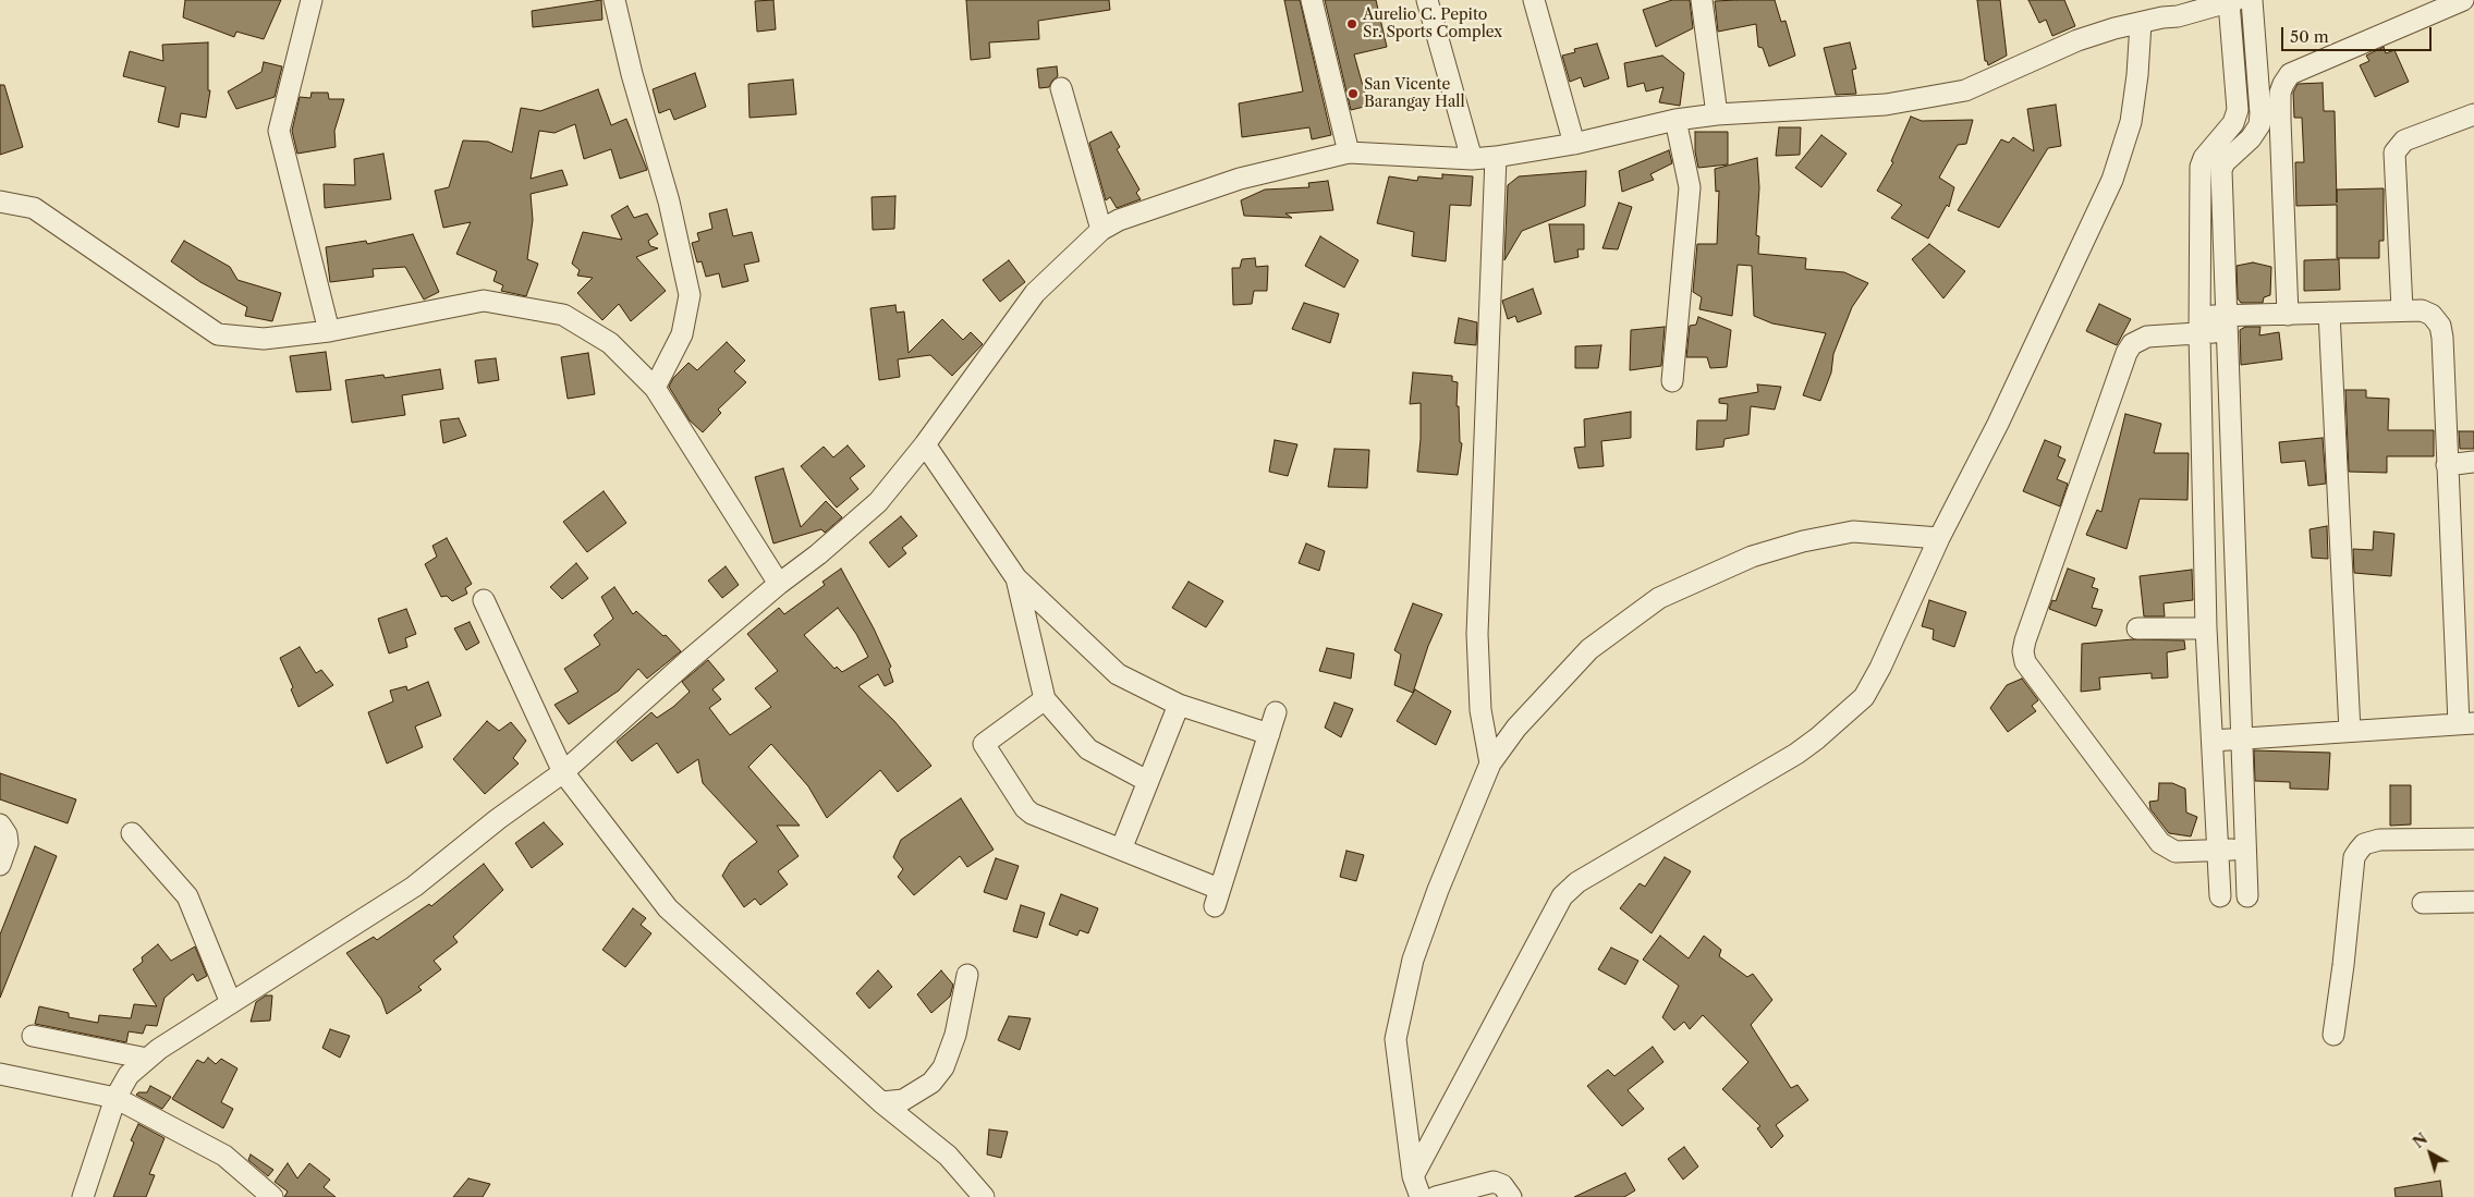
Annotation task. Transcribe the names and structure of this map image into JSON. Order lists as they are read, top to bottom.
{
  "places": ["Aurelio C. Pepito Sr. Sports Complex", "San Vicente Barangay Hall"],
  "scale_bar": "50 m",
  "north": "top left"
}
